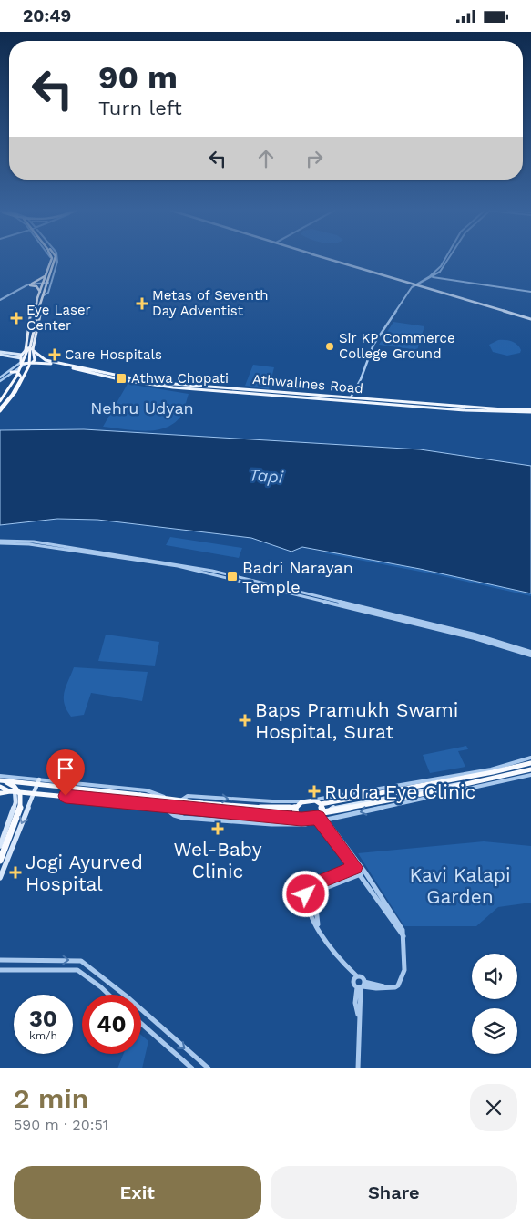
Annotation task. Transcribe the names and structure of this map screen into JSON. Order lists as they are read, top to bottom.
{
  "streets": {
    "main road": ["Athwalines Road"]
  },
  "water": ["Tapi"],
  "parks": ["Nehru Udyan", "Kavi Kalapi Garden"],
  "places": {
    "health": [
      "Metas of Seventh Day Adventist",
      "Eye Laser Center",
      "Care Hospitals",
      "Baps Pramukh Swami Hospital, Surat",
      "Rudra Eye Clinic",
      "Wel-Baby Clinic",
      "Jogi Ayurved Hospital"
    ],
    "other": ["Sir KP Commerce College Ground"],
    "transit": ["Athwa Chopati", "Badri Narayan Temple"]
  },
  "page": {
    "status": "20:49",
    "turn": ["90 m", "Turn left"],
    "speed": "30 km/h",
    "limit": "40",
    "heading": ["2 min", "590 m · 20:51"],
    "buttons": ["Exit", "Share"]
  }
}
